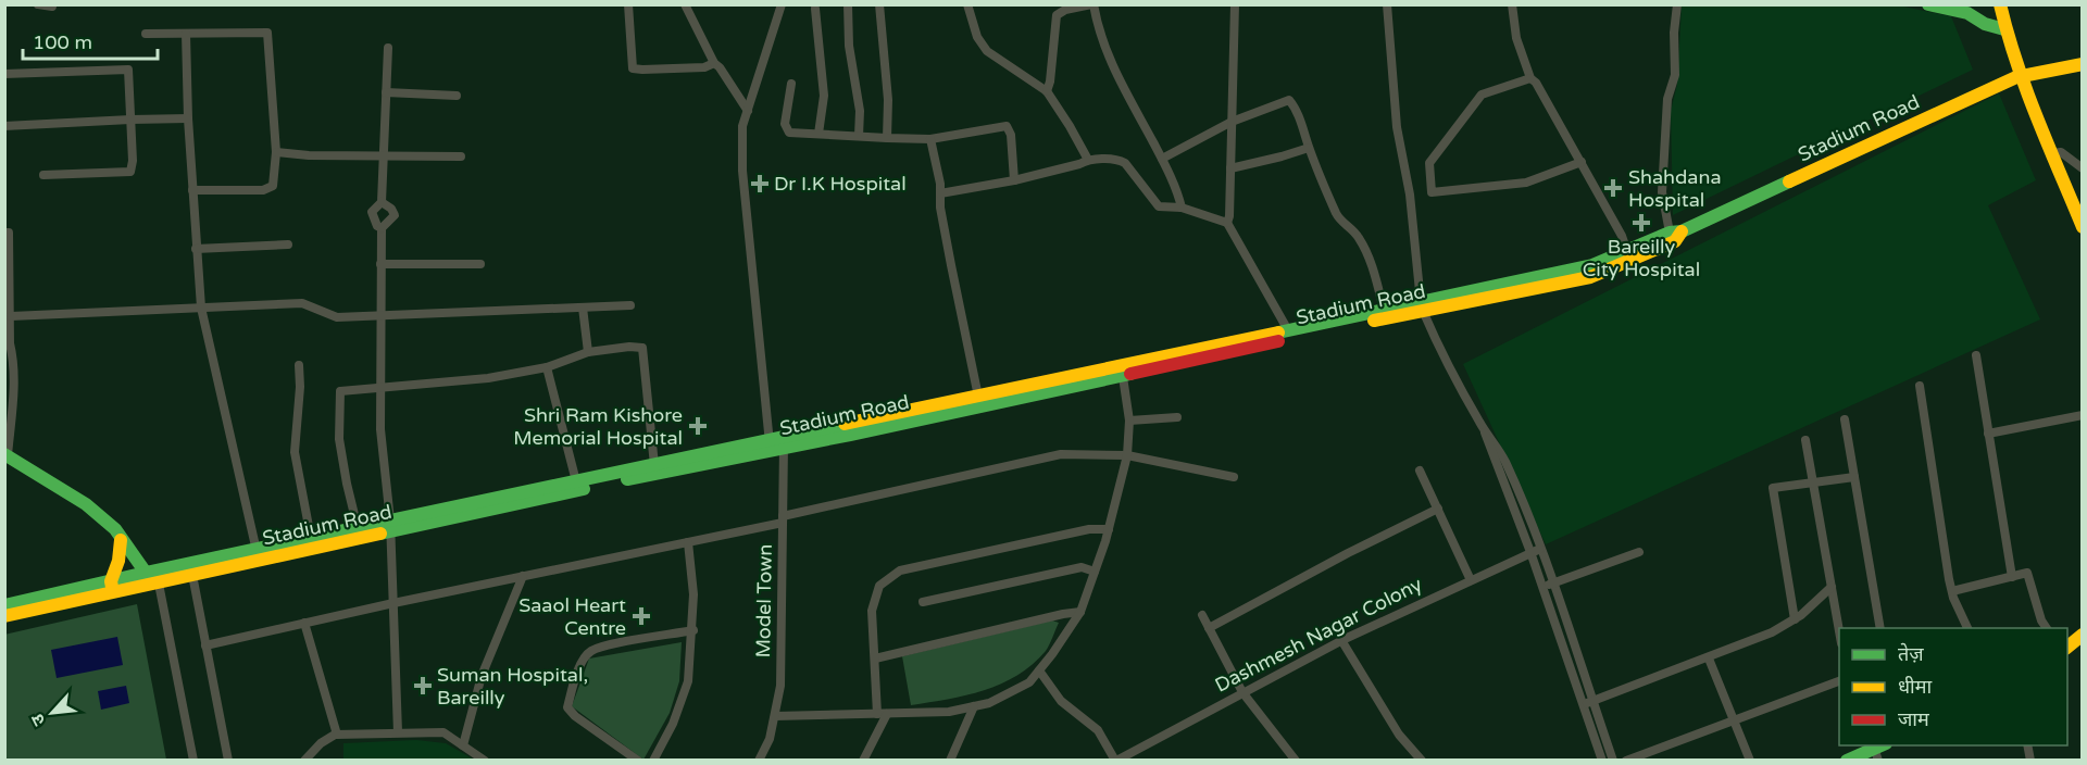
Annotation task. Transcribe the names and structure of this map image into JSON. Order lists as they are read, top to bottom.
{
  "streets": {
    "main road": ["Stadium Road"],
    "street": ["Model Town", "Dashmesh Nagar Colony"]
  },
  "crossings": [
    ["Stadium Road", "Model Town"]
  ],
  "places": {
    "health": [
      "Dr I.K Hospital",
      "Shahdana Hospital",
      "Bareilly City Hospital",
      "Shri Ram Kishore Memorial Hospital",
      "Saaol Heart Centre",
      "Suman Hospital, Bareilly"
    ]
  },
  "legend": ["तेज़", "धीमा", "जाम"],
  "scale_bar": "100 m",
  "north": "bottom left"
}
